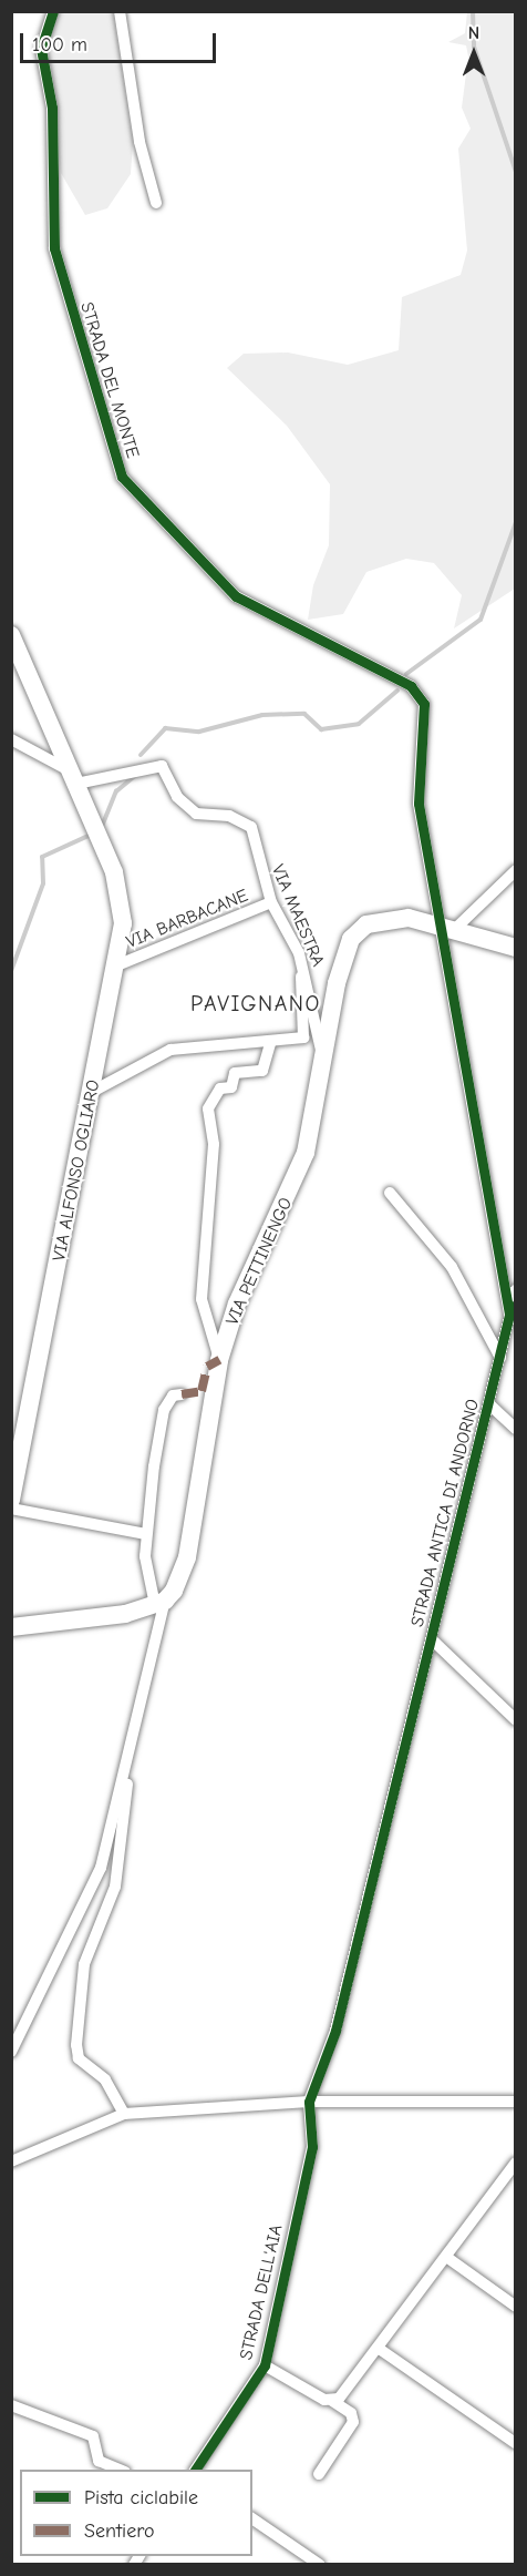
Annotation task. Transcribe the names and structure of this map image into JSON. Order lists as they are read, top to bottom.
{
  "streets": {
    "main road": ["VIA ALFONSO OGLIARO", "VIA PETTINENGO"],
    "street": [
      "STRADA DEL MONTE",
      "VIA MAESTRA",
      "VIA BARBACANE",
      "STRADA ANTICA DI ANDORNO",
      "STRADA DELL'AIA"
    ]
  },
  "crossings": [
    ["STRADA DEL MONTE", "VIA PETTINENGO"],
    ["STRADA DEL MONTE", "STRADA ANTICA DI ANDORNO"],
    ["VIA MAESTRA", "VIA BARBACANE"],
    ["VIA MAESTRA", "VIA ALFONSO OGLIARO"],
    ["VIA MAESTRA", "VIA PETTINENGO"],
    ["VIA BARBACANE", "VIA ALFONSO OGLIARO"],
    ["VIA PETTINENGO", "STRADA ANTICA DI ANDORNO"],
    ["STRADA ANTICA DI ANDORNO", "STRADA DELL'AIA"]
  ],
  "districts": ["PAVIGNANO"],
  "legend": ["Pista ciclabile", "Sentiero"],
  "scale_bar": "100 m",
  "north": "top"
}
